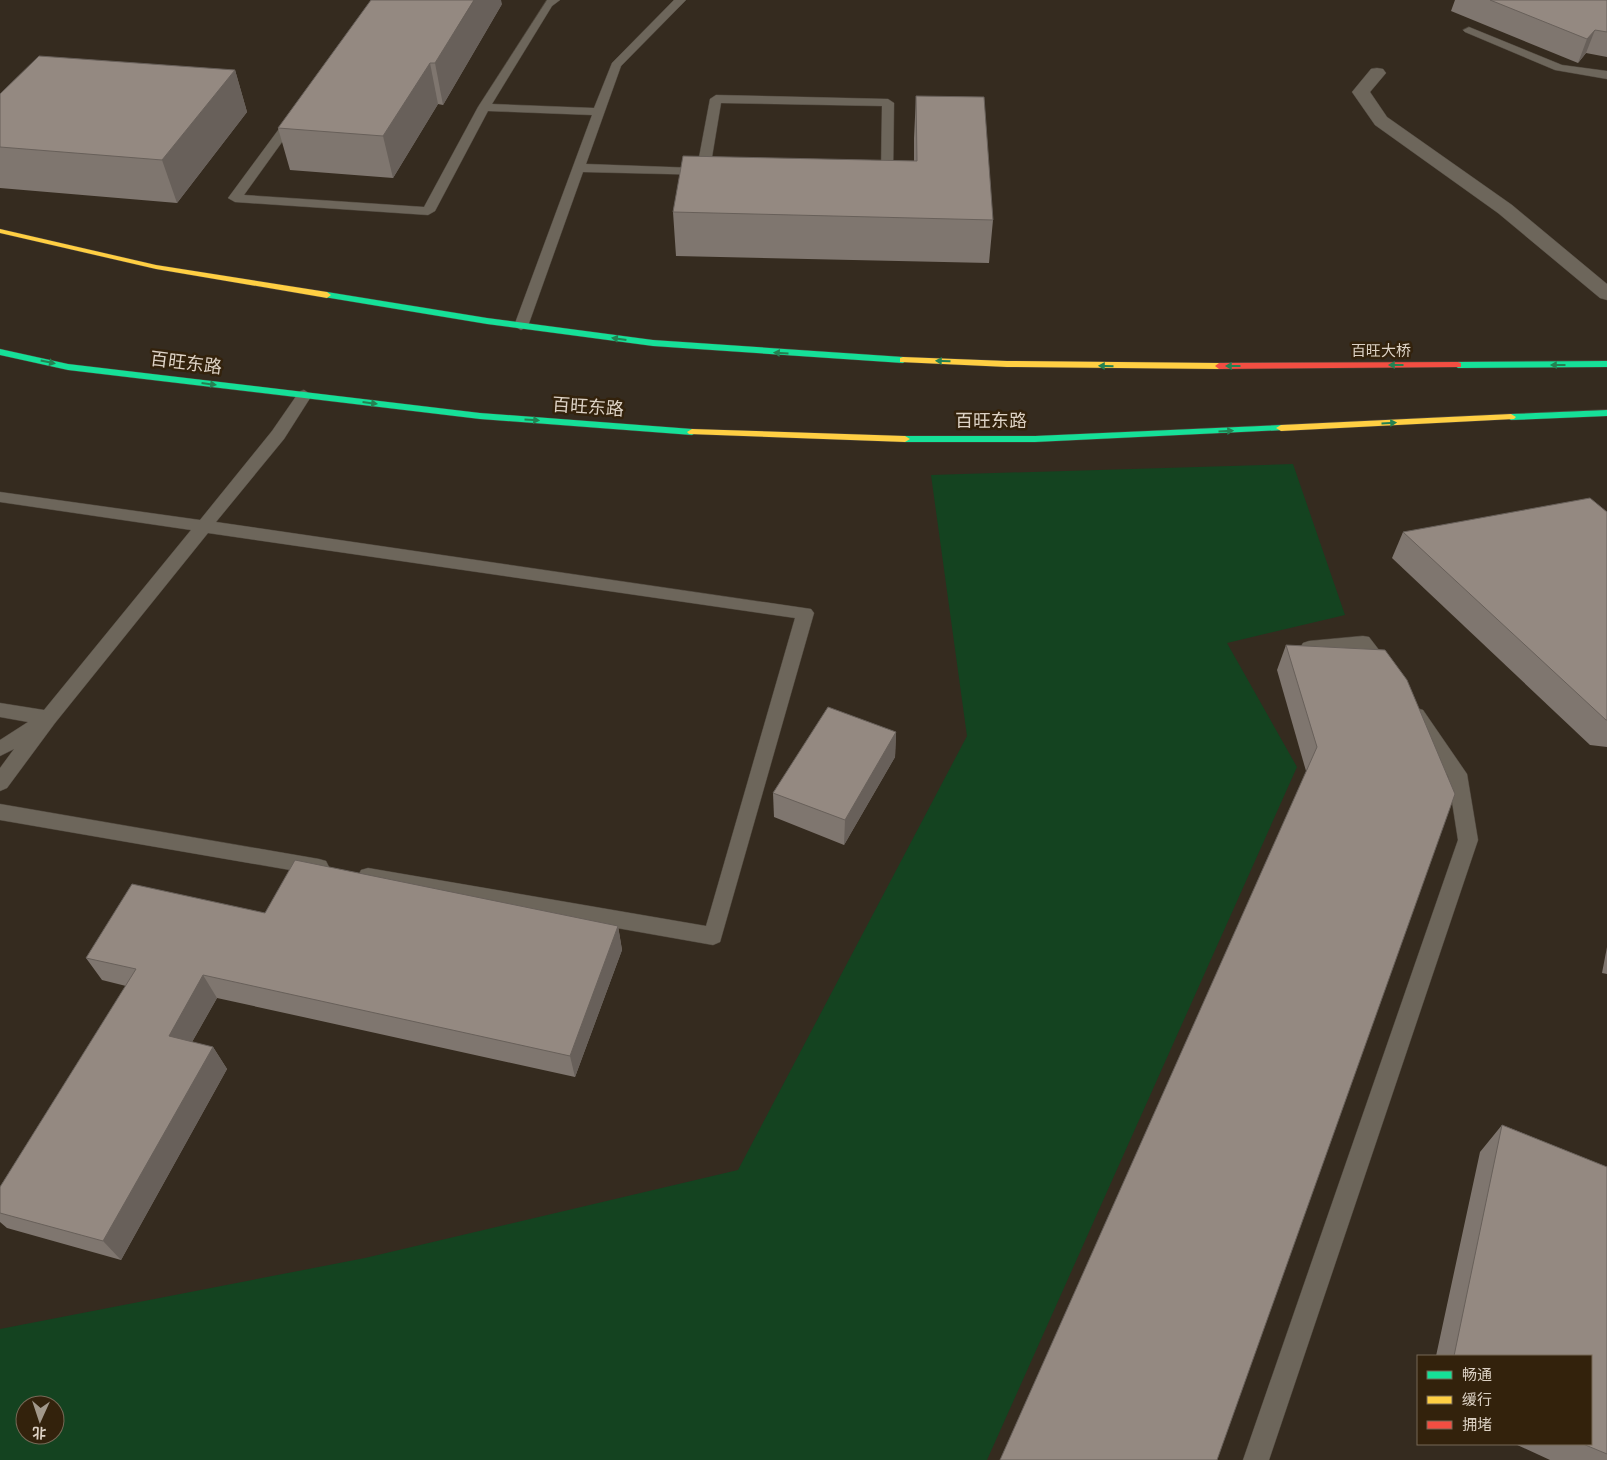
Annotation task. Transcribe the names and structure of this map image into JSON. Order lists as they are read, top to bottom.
{
  "streets": {
    "main road": ["百旺大桥", "百旺东路"]
  },
  "one_way": ["百旺大桥", "百旺东路"],
  "legend": ["畅通", "缓行", "拥堵"],
  "north": "bottom"
}
